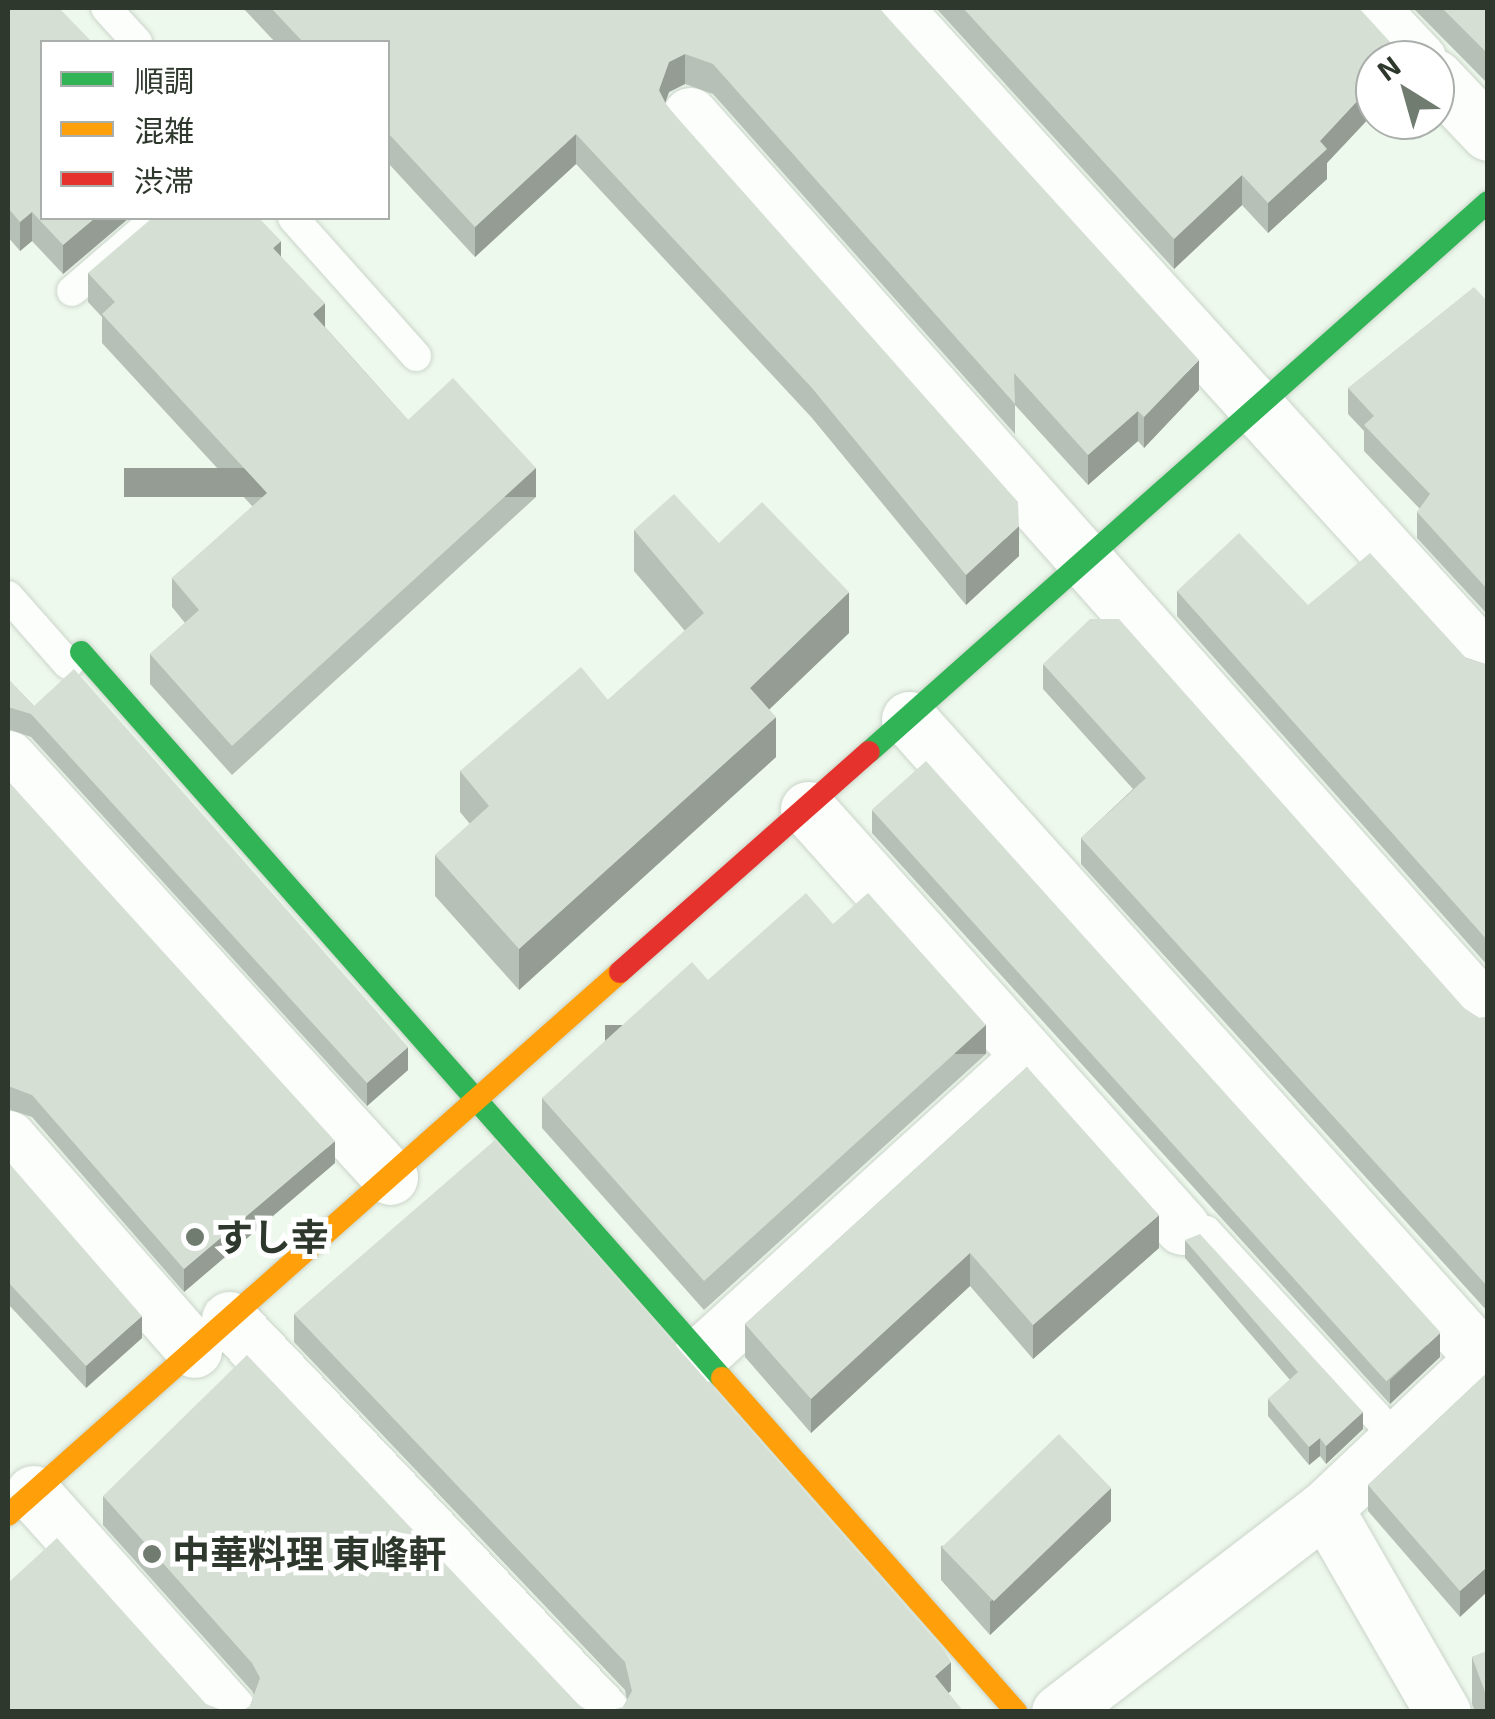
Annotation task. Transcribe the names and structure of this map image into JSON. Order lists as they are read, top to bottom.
{
  "places": ["すし幸", "中華料理 東峰軒"],
  "legend": ["順調", "混雑", "渋滞"],
  "north": "top left"
}
